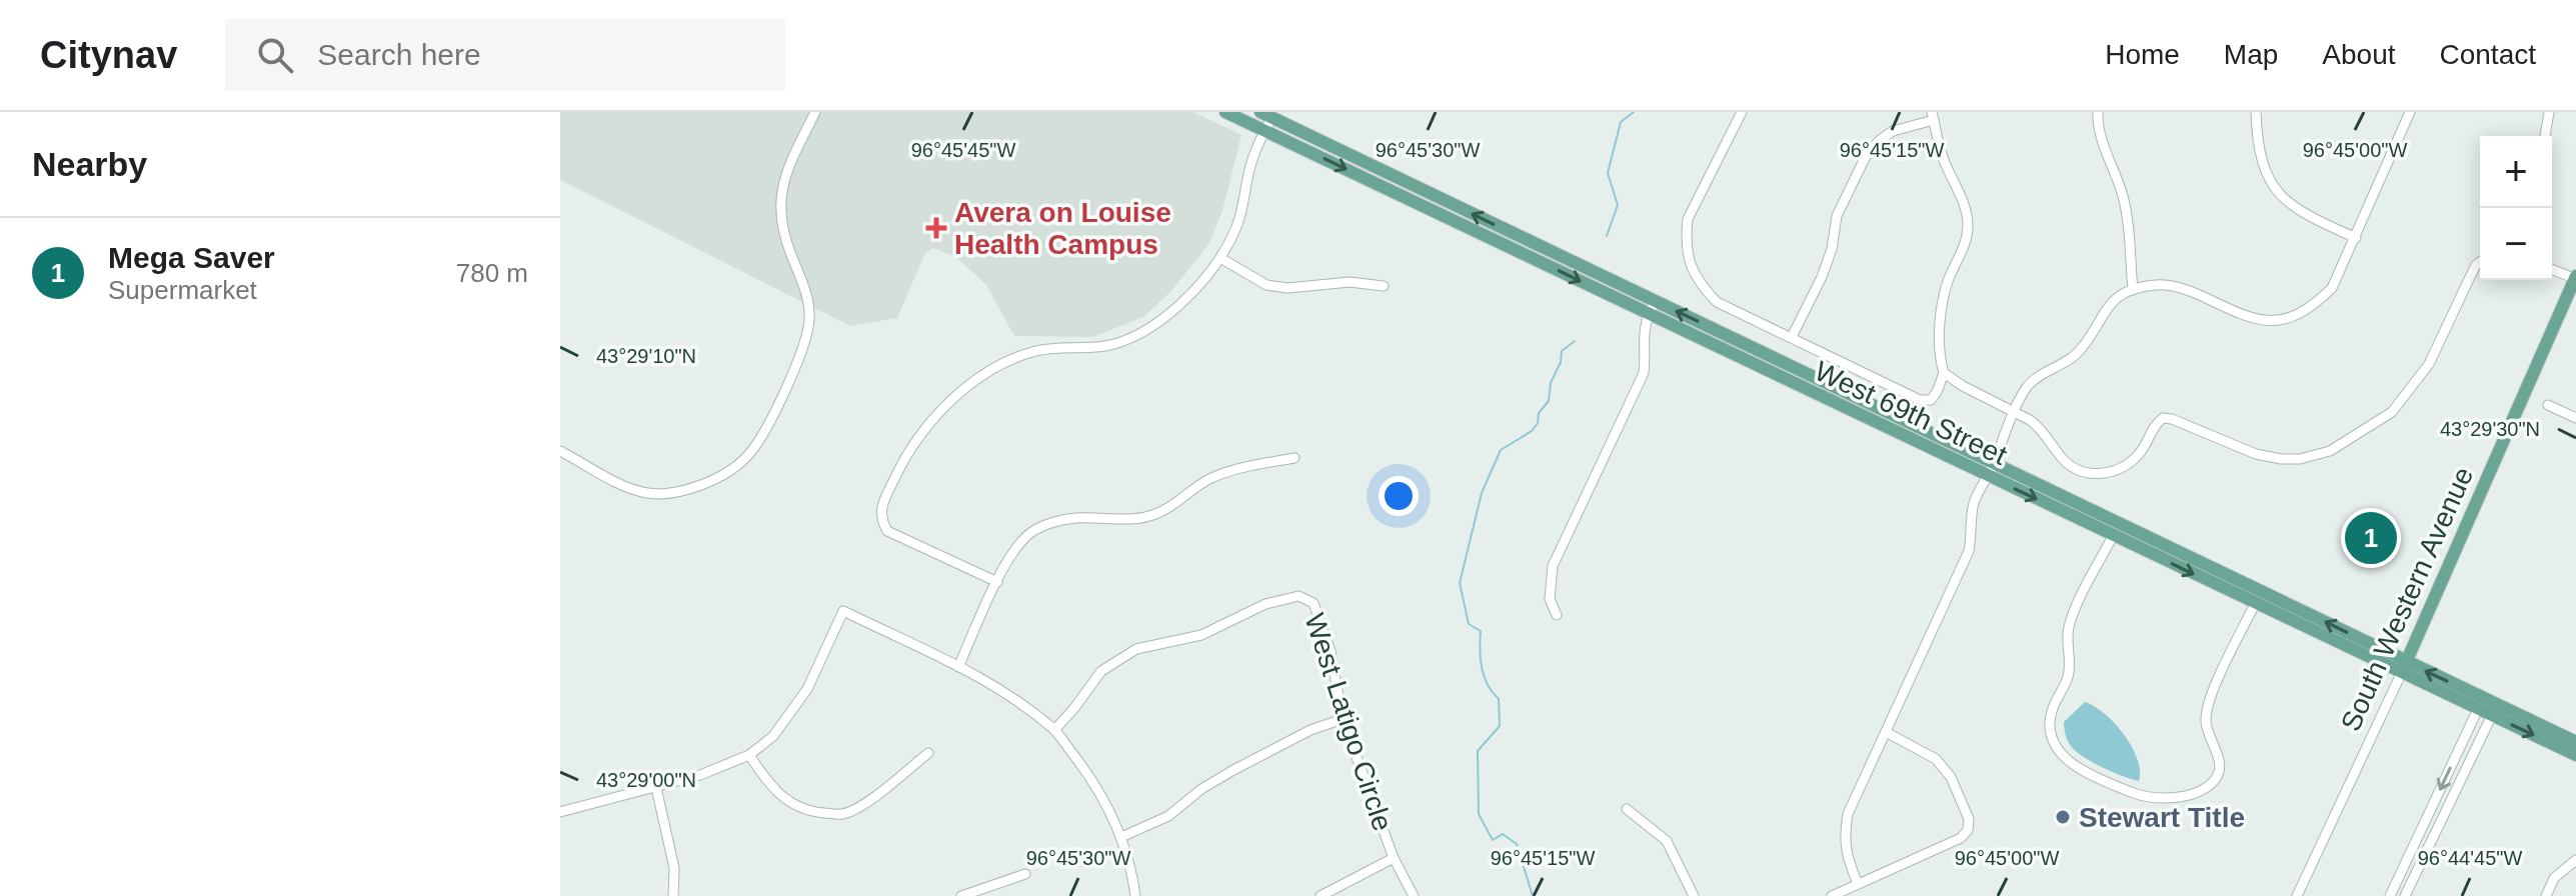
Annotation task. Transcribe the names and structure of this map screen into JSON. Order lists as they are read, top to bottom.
{
  "streets": {
    "main road": ["West 69th Street", "South Western Avenue"],
    "street": ["West Latigo Circle"]
  },
  "crossings": [
    ["West 69th Street", "South Western Avenue"]
  ],
  "places": {
    "health": ["Avera on Louise Health Campus"],
    "other": ["Stewart Title"]
  },
  "page": {
    "header": "Citynav",
    "search": "Search here",
    "nav": [
      "Home",
      "Map",
      "About",
      "Contact"
    ],
    "heading": "Nearby",
    "map_buttons": ["+", "−"],
    "list": [
      {
        "mark": "1",
        "name": "Mega Saver",
        "note": "Supermarket",
        "value": "780 m"
      }
    ],
    "pins": "1"
  },
  "coordinates": [
    "96°45'45\"W",
    "96°45'30\"W",
    "96°45'15\"W",
    "96°45'00\"W",
    "43°29'10\"N",
    "43°29'30\"N",
    "43°29'00\"N",
    "96°44'45\"W"
  ]
}
